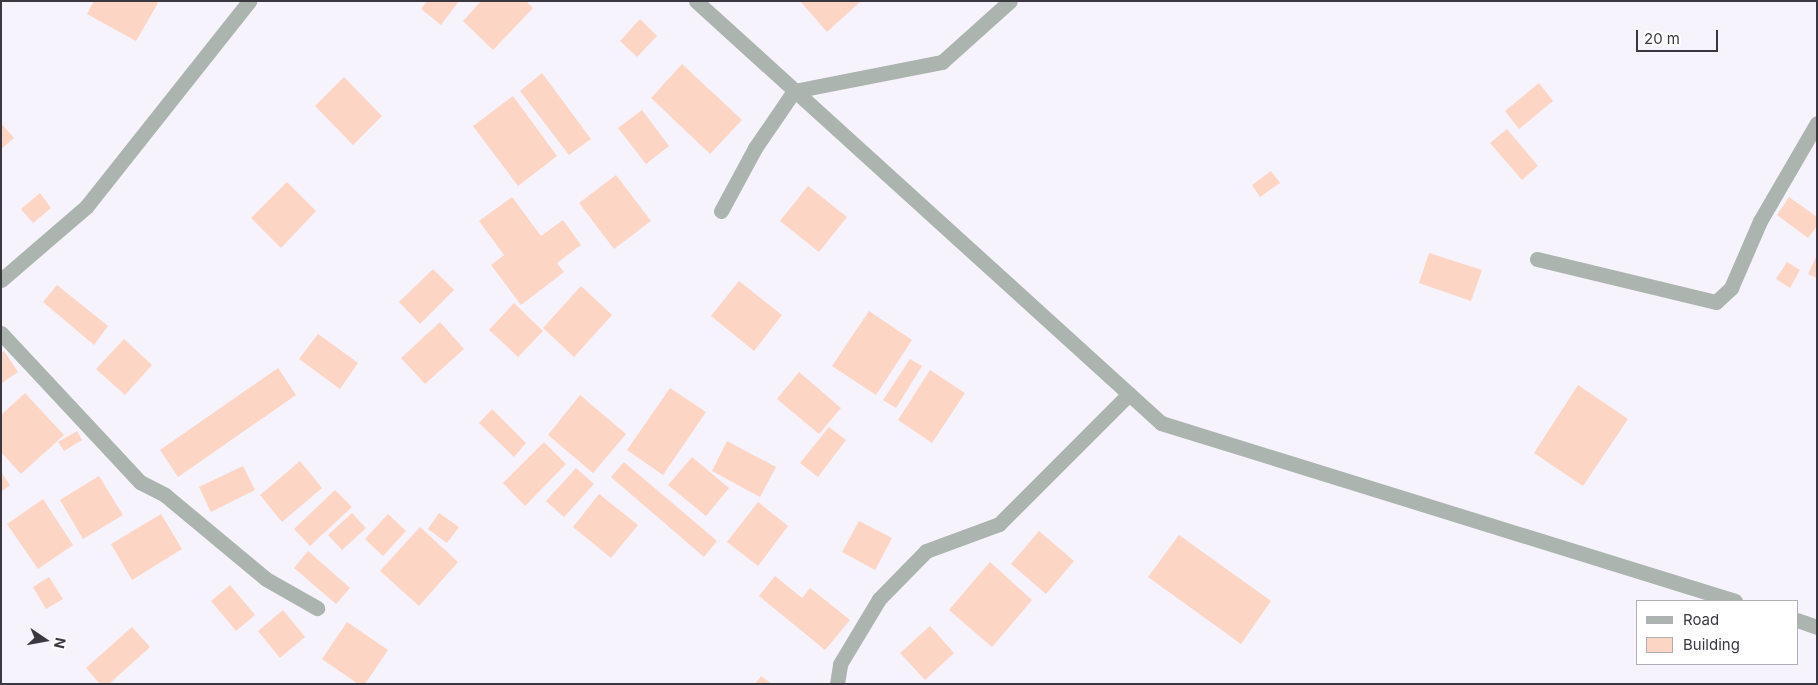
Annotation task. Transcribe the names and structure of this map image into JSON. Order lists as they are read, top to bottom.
{
  "legend": ["Road", "Building"],
  "scale_bar": "20 m",
  "north": "right"
}
